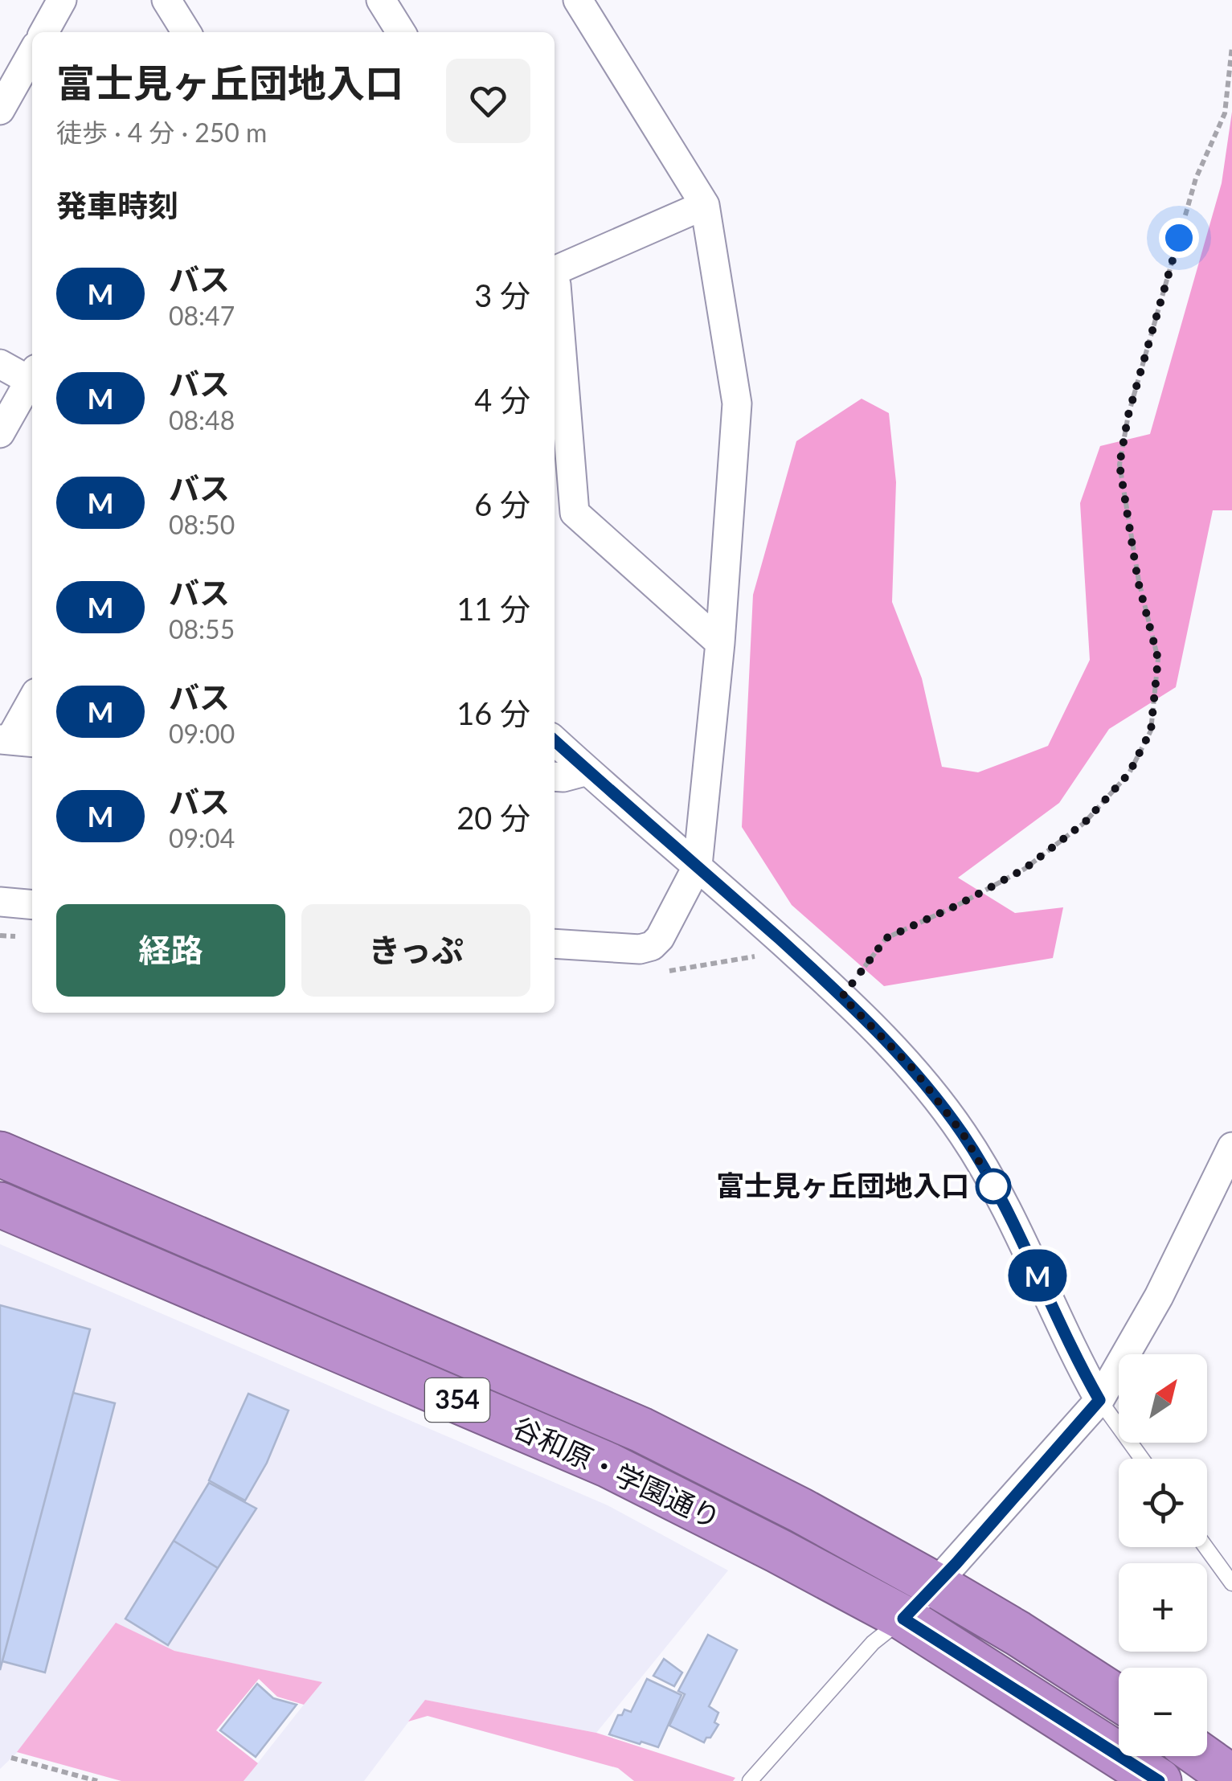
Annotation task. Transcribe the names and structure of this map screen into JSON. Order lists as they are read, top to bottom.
{
  "streets": {
    "highway": ["354", "谷和原・学園通り"]
  },
  "places": ["富士見ヶ丘団地入口"],
  "lines": ["bus line M"],
  "north": "top right",
  "page": {
    "on_map": "M",
    "heading": [
      ["富士見ヶ丘団地入口", "徒歩 · 4 分 · 250 m"],
      "発車時刻"
    ],
    "list": [
      {
        "mark": "M",
        "name": "バス",
        "note": "08:47",
        "value": "3 分"
      },
      {
        "mark": "M",
        "name": "バス",
        "note": "08:48",
        "value": "4 分"
      },
      {
        "mark": "M",
        "name": "バス",
        "note": "08:50",
        "value": "6 分"
      },
      {
        "mark": "M",
        "name": "バス",
        "note": "08:55",
        "value": "11 分"
      },
      {
        "mark": "M",
        "name": "バス",
        "note": "09:00",
        "value": "16 分"
      },
      {
        "mark": "M",
        "name": "バス",
        "note": "09:04",
        "value": "20 分"
      }
    ],
    "buttons": ["経路", "きっぷ"],
    "map_buttons": ["+", "−"]
  }
}
